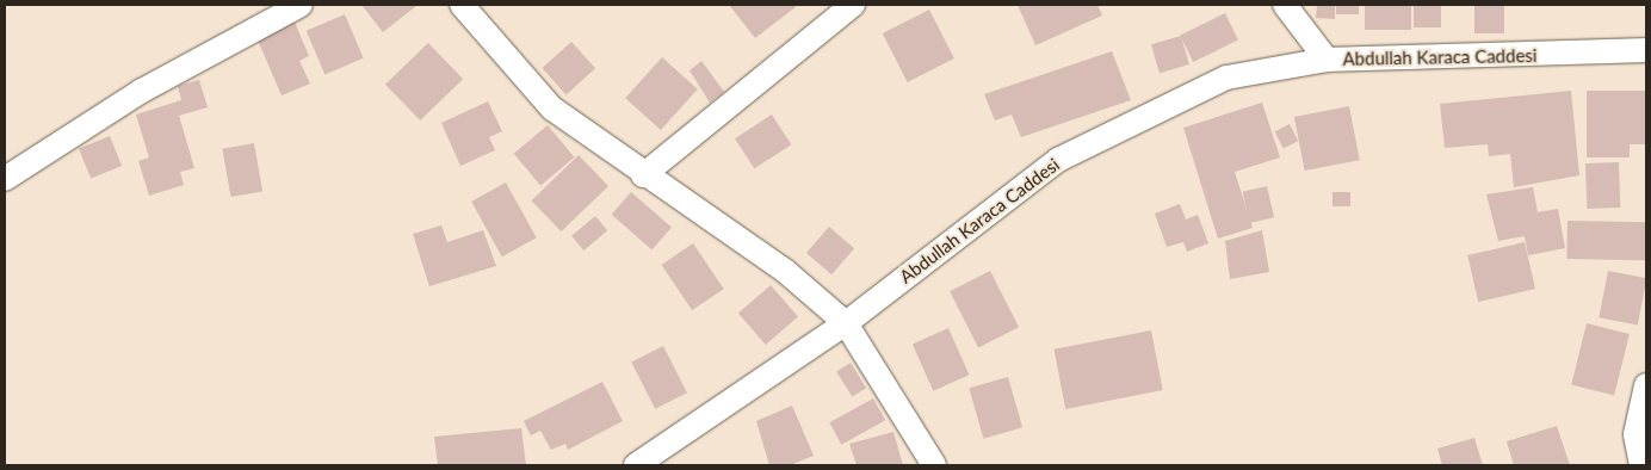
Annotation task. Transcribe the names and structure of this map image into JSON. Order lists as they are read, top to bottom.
{
  "streets": {
    "street": ["Abdullah Karaca Caddesi"]
  }
}
